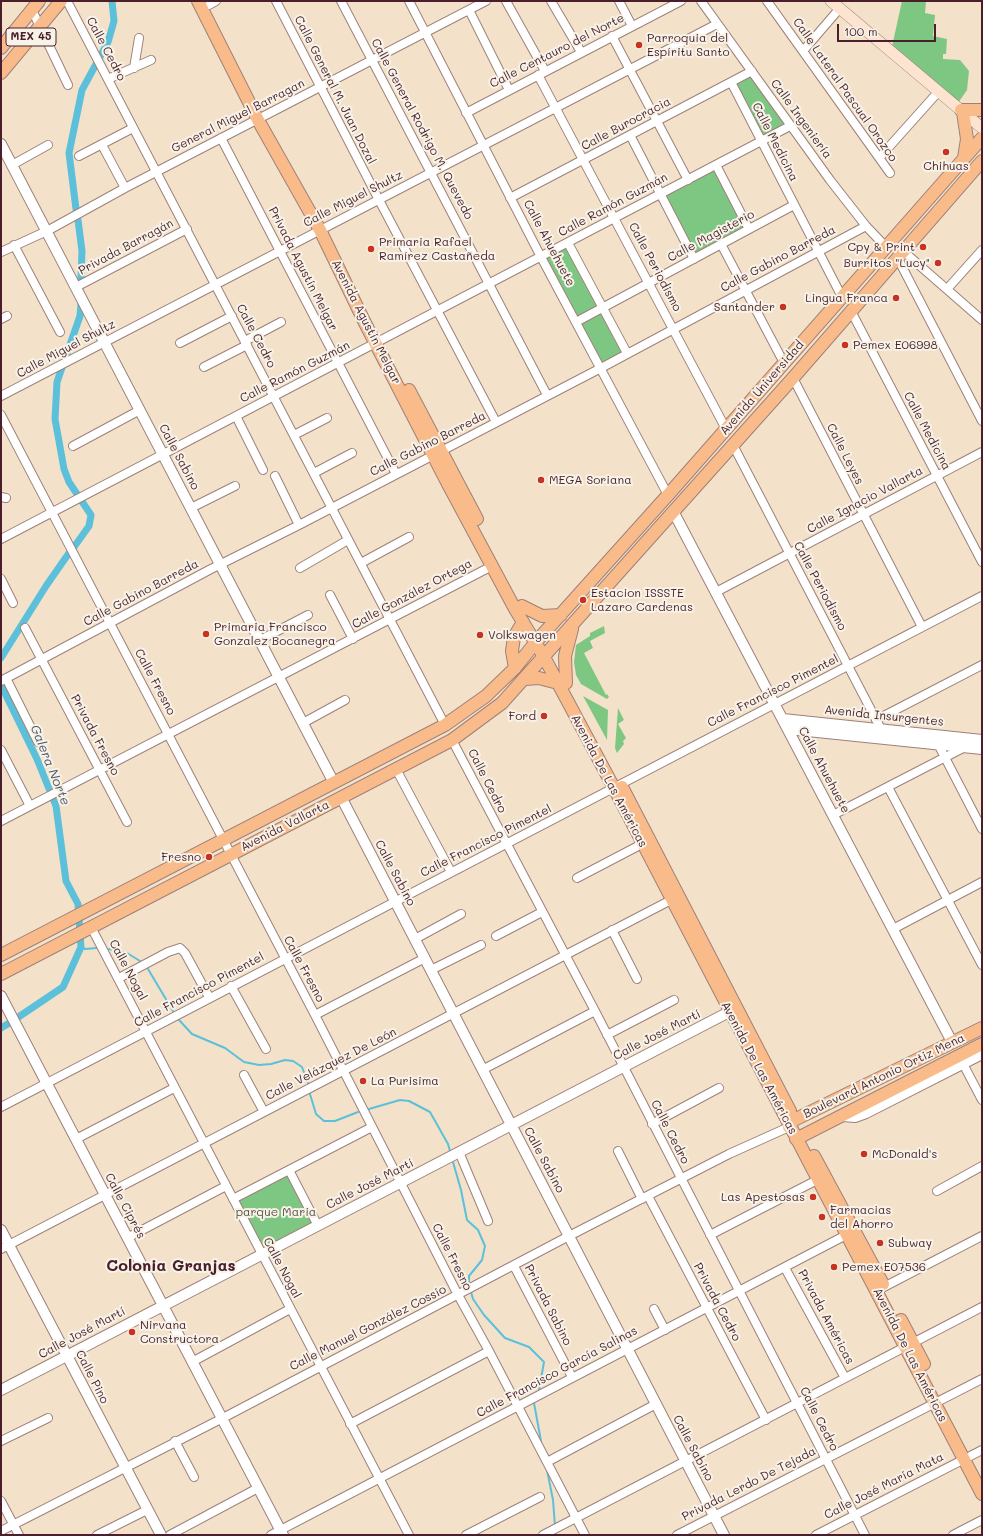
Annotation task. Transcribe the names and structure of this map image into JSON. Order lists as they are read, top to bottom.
{
  "streets": {
    "main road": [
      "MEX 45",
      "Avenida Agustín Melgar",
      "Avenida Universidad",
      "Avenida De Las Américas",
      "Avenida Vallarta",
      "Boulevard Antonio Ortiz Mena"
    ],
    "street": [
      "Calle Cedro",
      "Calle Centauro del Norte",
      "Calle General M. Juan Dozal",
      "Calle Lateral Pascual Orozco",
      "General Miguel Barragan",
      "Calle Ingeniería",
      "Calle Burocracia",
      "Calle General Rodrigo M. Quevedo",
      "Calle Medicina",
      "Calle Miguel Shultz",
      "Calle Ramón Guzmán",
      "Calle Magisterio",
      "Calle Ahuehuete",
      "Privada Barragán",
      "Calle Gabino Barreda",
      "Calle Periodismo",
      "Privada Agustín Melgar",
      "Calle Leyes",
      "Calle Sabino",
      "Calle Ignacio Vallarta",
      "Calle González Ortega",
      "Calle Fresno",
      "Calle Francisco Pimentel",
      "Avenida Insurgentes",
      "Privada Fresno",
      "Calle Nogal",
      "Calle José Martí",
      "Calle Velázquez De León",
      "Calle Ciprés",
      "Privada Cedro",
      "Privada Sabino",
      "Privada Américas",
      "Calle Manuel González Cossío",
      "Calle Francisco García Salinas",
      "Calle Pino",
      "Privada Lerdo De Tejada",
      "Calle José María Mata"
    ]
  },
  "crossings": [
    ["Calle Cedro", "General Miguel Barragan"],
    ["Calle Cedro", "Calle Miguel Shultz"],
    ["Calle Cedro", "Calle Ramón Guzmán"],
    ["Calle Cedro", "Privada Barragán"],
    ["Calle Cedro", "Calle Gabino Barreda"],
    ["Calle Cedro", "Calle González Ortega"],
    ["Calle Cedro", "Calle Francisco Pimentel"],
    ["Calle Cedro", "Avenida Vallarta"],
    ["Calle Cedro", "Calle José Martí"],
    ["Calle Cedro", "Calle Velázquez De León"],
    ["Calle Cedro", "Calle Manuel González Cossío"],
    ["Calle Cedro", "Calle Francisco García Salinas"],
    ["Calle Cedro", "Privada Lerdo De Tejada"],
    ["Calle Cedro", "Calle José María Mata"],
    ["Calle Centauro del Norte", "Calle Ahuehuete"],
    ["Calle Centauro del Norte", "Calle Periodismo"],
    ["Calle General M. Juan Dozal", "General Miguel Barragan"],
    ["Calle General M. Juan Dozal", "Calle Miguel Shultz"],
    ["Calle General M. Juan Dozal", "Calle Ramón Guzmán"],
    ["Calle General M. Juan Dozal", "Calle Gabino Barreda"],
    ["General Miguel Barragan", "Calle General Rodrigo M. Quevedo"],
    ["General Miguel Barragan", "Calle Ahuehuete"],
    ["General Miguel Barragan", "Privada Agustín Melgar"],
    ["General Miguel Barragan", "Avenida Agustín Melgar"],
    ["General Miguel Barragan", "Calle Sabino"],
    ["Calle Ingeniería", "Calle Burocracia"],
    ["Calle Ingeniería", "Calle Miguel Shultz"],
    ["Calle Ingeniería", "Calle Ramón Guzmán"],
    ["Calle Ingeniería", "Calle Gabino Barreda"],
    ["Calle Ingeniería", "Avenida Universidad"],
    ["Calle Burocracia", "Calle Medicina"],
    ["Calle Burocracia", "Calle Ahuehuete"],
    ["Calle Burocracia", "Calle Periodismo"],
    ["Calle General Rodrigo M. Quevedo", "Calle Miguel Shultz"],
    ["Calle General Rodrigo M. Quevedo", "Calle Ramón Guzmán"],
    ["Calle General Rodrigo M. Quevedo", "Calle Gabino Barreda"],
    ["Calle Medicina", "Calle Ramón Guzmán"],
    ["Calle Medicina", "Calle Magisterio"],
    ["Calle Medicina", "Calle Gabino Barreda"],
    ["Calle Medicina", "Avenida Universidad"],
    ["Calle Medicina", "Calle Ignacio Vallarta"],
    ["Calle Miguel Shultz", "Calle Ahuehuete"],
    ["Calle Miguel Shultz", "Calle Periodismo"],
    ["Calle Miguel Shultz", "Privada Agustín Melgar"],
    ["Calle Miguel Shultz", "Avenida Agustín Melgar"],
    ["Calle Miguel Shultz", "Calle Sabino"],
    ["Calle Ramón Guzmán", "Calle Ahuehuete"],
    ["Calle Ramón Guzmán", "Calle Periodismo"],
    ["Calle Ramón Guzmán", "Privada Agustín Melgar"],
    ["Calle Ramón Guzmán", "Avenida Agustín Melgar"],
    ["Calle Ramón Guzmán", "Calle Sabino"],
    ["Calle Ramón Guzmán", "Calle Fresno"],
    ["Calle Magisterio", "Calle Ahuehuete"],
    ["Calle Magisterio", "Calle Periodismo"],
    ["Calle Ahuehuete", "Calle Gabino Barreda"],
    ["Calle Ahuehuete", "Avenida Universidad"],
    ["Calle Ahuehuete", "Calle Ignacio Vallarta"],
    ["Calle Ahuehuete", "Calle Francisco Pimentel"],
    ["Calle Ahuehuete", "Avenida Insurgentes"],
    ["Calle Ahuehuete", "Boulevard Antonio Ortiz Mena"],
    ["Privada Barragán", "Calle Sabino"],
    ["Calle Gabino Barreda", "Calle Periodismo"],
    ["Calle Gabino Barreda", "Privada Agustín Melgar"],
    ["Calle Gabino Barreda", "Avenida Agustín Melgar"],
    ["Calle Gabino Barreda", "Calle Sabino"],
    ["Calle Gabino Barreda", "Calle Fresno"],
    ["Calle Gabino Barreda", "Privada Fresno"],
    ["Calle Periodismo", "Avenida Universidad"],
    ["Calle Periodismo", "Calle Ignacio Vallarta"],
    ["Calle Periodismo", "Calle Francisco Pimentel"],
    ["Calle Periodismo", "Avenida Insurgentes"],
    ["Avenida Agustín Melgar", "Avenida Universidad"],
    ["Avenida Agustín Melgar", "Calle González Ortega"],
    ["Avenida Agustín Melgar", "Avenida De Las Américas"],
    ["Avenida Agustín Melgar", "Avenida Vallarta"],
    ["Avenida Universidad", "Calle Leyes"],
    ["Avenida Universidad", "Avenida De Las Américas"],
    ["Avenida Universidad", "Avenida Vallarta"],
    ["Calle Leyes", "Calle Ignacio Vallarta"],
    ["Calle Leyes", "Calle Francisco Pimentel"],
    ["Calle Sabino", "Calle González Ortega"],
    ["Calle Sabino", "Calle Francisco Pimentel"],
    ["Calle Sabino", "Avenida Vallarta"],
    ["Calle Sabino", "Calle José Martí"],
    ["Calle Sabino", "Calle Velázquez De León"],
    ["Calle Sabino", "Calle Manuel González Cossío"],
    ["Calle Sabino", "Calle Francisco García Salinas"],
    ["Calle Sabino", "Privada Lerdo De Tejada"],
    ["Calle González Ortega", "Calle Fresno"],
    ["Calle González Ortega", "Privada Fresno"],
    ["Calle Fresno", "Calle Francisco Pimentel"],
    ["Calle Fresno", "Avenida Vallarta"],
    ["Calle Fresno", "Calle José Martí"],
    ["Calle Fresno", "Calle Velázquez De León"],
    ["Calle Fresno", "Calle Manuel González Cossío"],
    ["Calle Fresno", "Calle Francisco García Salinas"],
    ["Calle Francisco Pimentel", "Avenida De Las Américas"],
    ["Calle Francisco Pimentel", "Calle Nogal"],
    ["Calle Francisco Pimentel", "Calle Ciprés"],
    ["Avenida De Las Américas", "Avenida Vallarta"],
    ["Avenida De Las Américas", "Calle José Martí"],
    ["Avenida De Las Américas", "Calle Velázquez De León"],
    ["Avenida De Las Américas", "Boulevard Antonio Ortiz Mena"],
    ["Avenida De Las Américas", "Calle Manuel González Cossío"],
    ["Avenida De Las Américas", "Calle Francisco García Salinas"],
    ["Avenida De Las Américas", "Privada Lerdo De Tejada"],
    ["Avenida De Las Américas", "Calle José María Mata"],
    ["Avenida Vallarta", "Calle Nogal"],
    ["Calle Nogal", "Calle José Martí"],
    ["Calle Nogal", "Calle Velázquez De León"],
    ["Calle Nogal", "Calle Manuel González Cossío"],
    ["Calle Nogal", "Calle Francisco García Salinas"],
    ["Calle José Martí", "Calle Ciprés"],
    ["Calle José Martí", "Calle Pino"],
    ["Calle Velázquez De León", "Calle Ciprés"],
    ["Calle Velázquez De León", "Calle Pino"],
    ["Boulevard Antonio Ortiz Mena", "Calle Manuel González Cossío"],
    ["Calle Ciprés", "Calle Manuel González Cossío"],
    ["Calle Ciprés", "Calle Francisco García Salinas"],
    ["Privada Cedro", "Calle Manuel González Cossío"],
    ["Privada Cedro", "Calle Francisco García Salinas"],
    ["Privada Sabino", "Calle Manuel González Cossío"],
    ["Privada Sabino", "Calle Francisco García Salinas"],
    ["Privada Américas", "Calle Francisco García Salinas"],
    ["Calle Manuel González Cossío", "Calle Pino"]
  ],
  "districts": ["Colonia Granjas"],
  "water": ["Galera Norte"],
  "parks": ["parque Maria"],
  "places": [
    "Parroquia del Espíritu Santo",
    "Chihuas",
    "Cpy & Print",
    "Primaria Rafael Ramírez Castañeda",
    "Burritos \"Lucy\"",
    "Lingua Franca",
    "Santander",
    "Pemex E06998",
    "MEGA Soriana",
    "Estacion ISSSTE Lazaro Cardenas",
    "Primaria Francisco Gonzalez Bocanegra",
    "Volkswagen",
    "Ford",
    "Fresno",
    "La Purisima",
    "McDonald's",
    "Las Apestosas",
    "Farmacias del Ahorro",
    "Subway",
    "Pemex E07536",
    "Nirvana Constructora"
  ],
  "scale_bar": "100 m"
}
